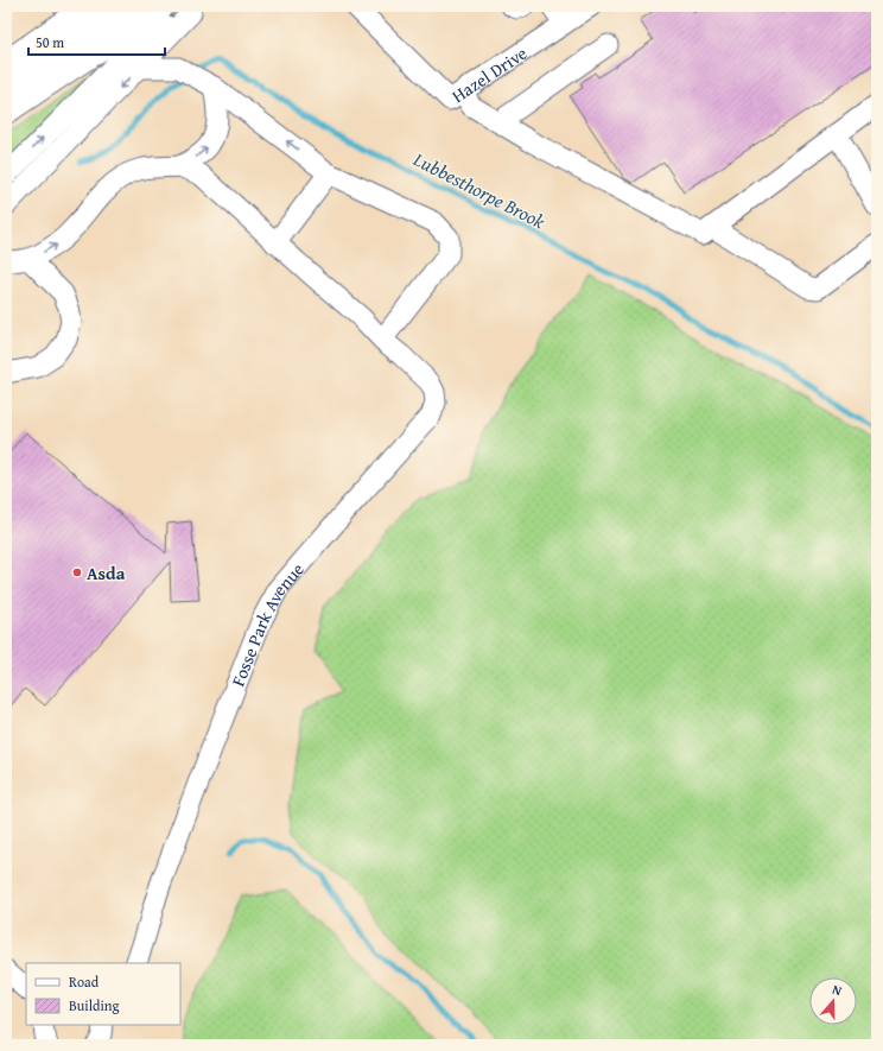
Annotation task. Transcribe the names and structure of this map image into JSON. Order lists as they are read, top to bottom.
{
  "streets": {
    "street": ["Hazel Drive", "Fosse Park Avenue"]
  },
  "water": ["Lubbesthorpe Brook"],
  "places": ["Asda"],
  "legend": ["Road", "Building"],
  "scale_bar": "50 m",
  "north": "top"
}
